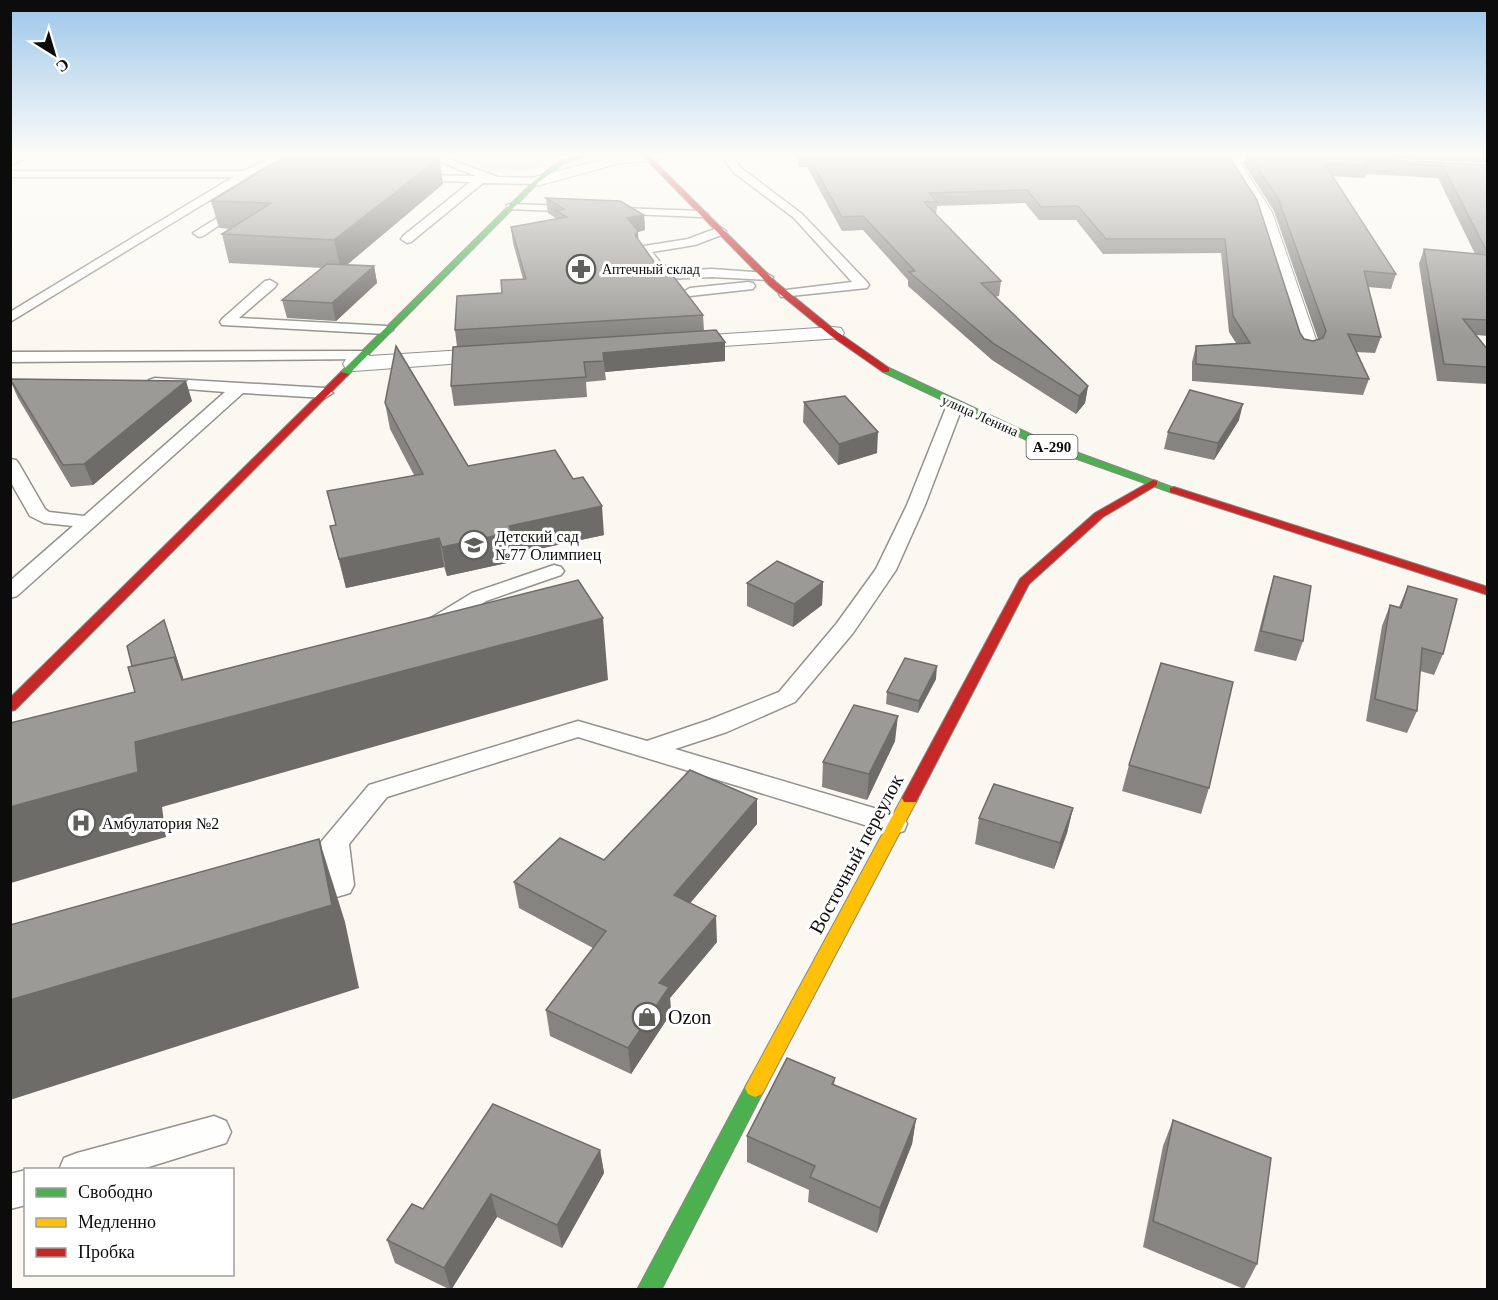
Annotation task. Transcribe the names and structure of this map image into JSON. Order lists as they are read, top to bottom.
{
  "streets": {
    "main road": ["улица Ленина", "А-290", "Восточный переулок"]
  },
  "crossings": [
    ["улица Ленина", "Восточный переулок"]
  ],
  "places": {
    "pharmacy": ["Аптечный склад"],
    "school or university": ["Детский сад №77 Олимпиец"],
    "hospital": ["Амбулатория №2"],
    "shop": ["Ozon"]
  },
  "legend": ["Свободно", "Медленно", "Пробка"],
  "north": "bottom right"
}
